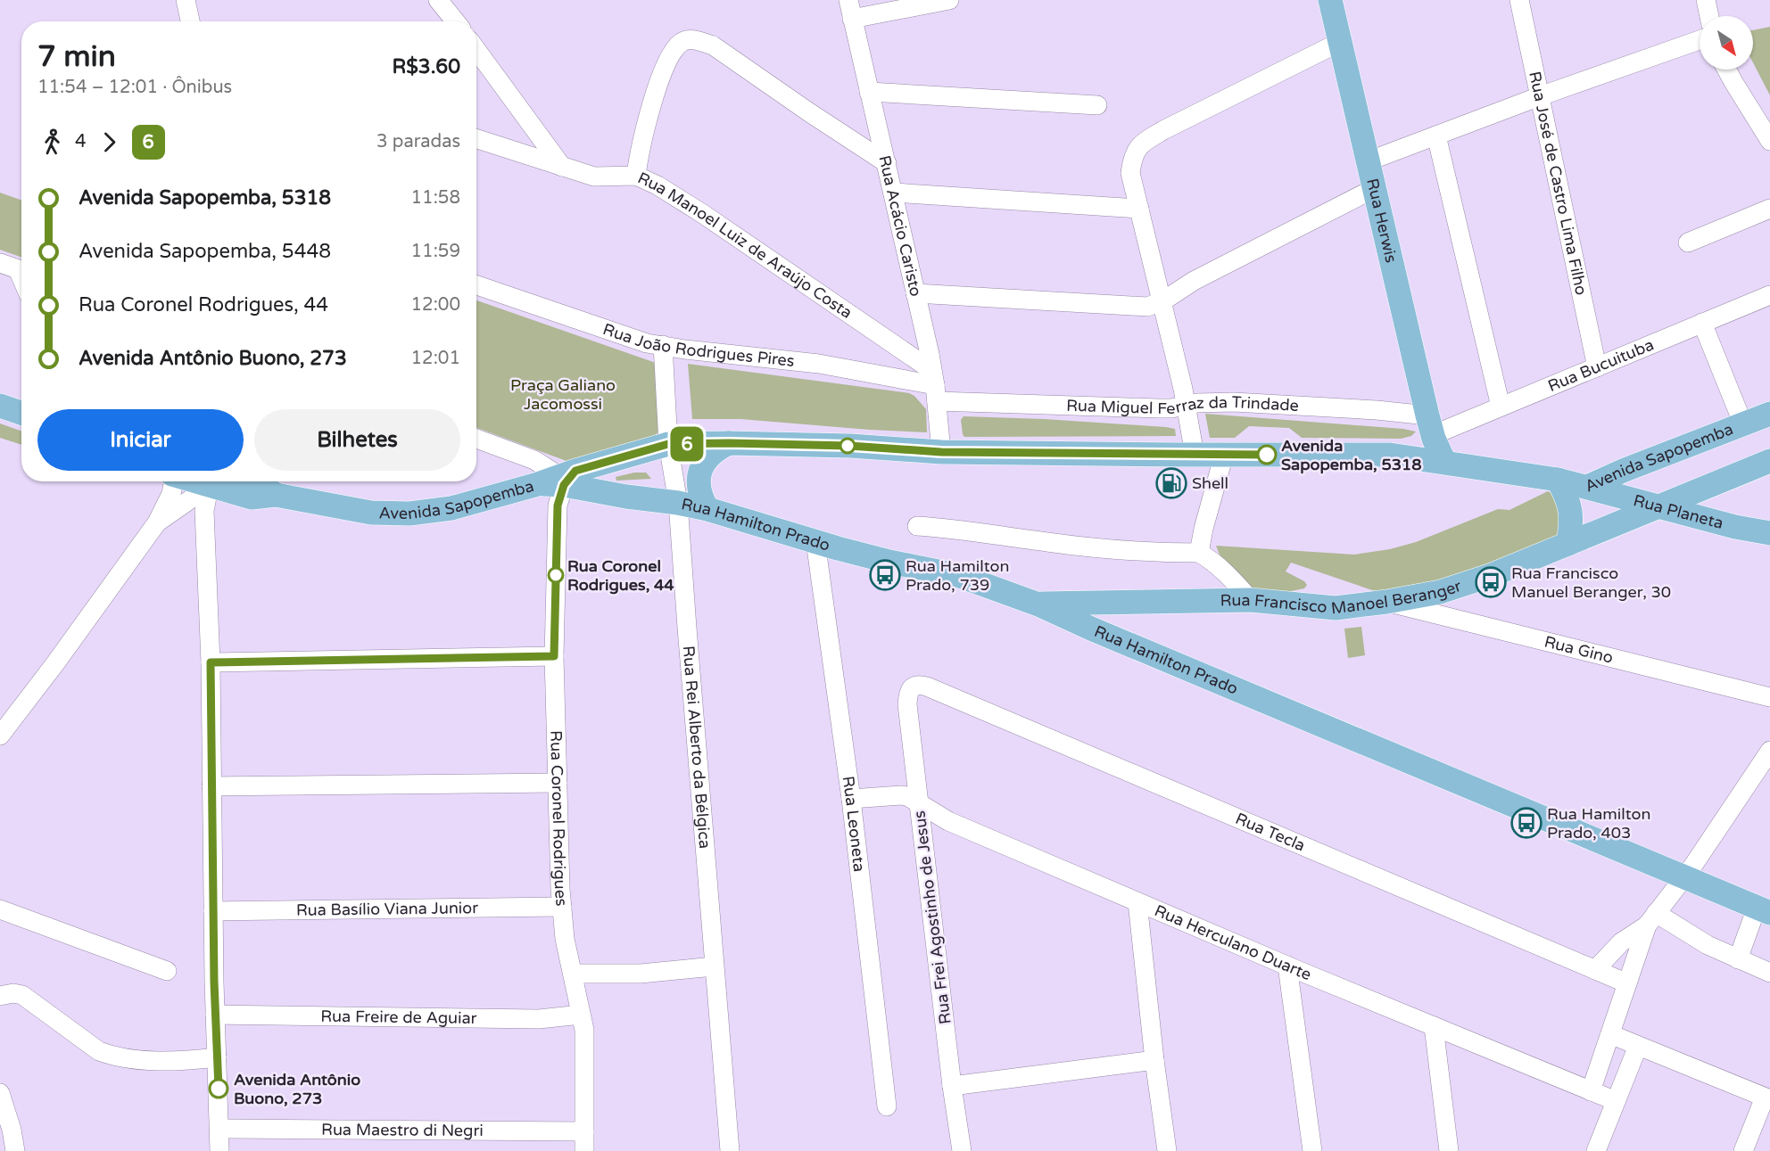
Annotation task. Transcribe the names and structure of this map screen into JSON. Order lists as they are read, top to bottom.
{
  "streets": {
    "main road": [
      "Rua Herwis",
      "Avenida Sapopemba",
      "Rua Planeta",
      "Rua Hamilton Prado",
      "Rua Francisco Manoel Beranger"
    ],
    "street": [
      "Rua José de Castro Lima Filho",
      "Rua Acácio Caristo",
      "Rua Manoel Luiz de Araújo Costa",
      "Rua João Rodrigues Pires",
      "Rua Bucuituba",
      "Rua Miguel Ferraz da Trindade",
      "Rua Gino",
      "Rua Rei Alberto da Bélgica",
      "Rua Coronel Rodrigues",
      "Rua Leoneta",
      "Rua Tecla",
      "Rua Basílio Viana Junior",
      "Rua Frei Agostinho de Jesus",
      "Rua Herculano Duarte",
      "Rua Freire de Aguiar",
      "Rua Maestro di Negri"
    ]
  },
  "crossings": [
    ["Rua José de Castro Lima Filho", "Rua Bucuituba"],
    ["Rua Herwis", "Rua Bucuituba"],
    ["Rua Herwis", "Rua Miguel Ferraz da Trindade"],
    ["Rua Herwis", "Avenida Sapopemba"],
    ["Rua Acácio Caristo", "Rua Manoel Luiz de Araújo Costa"],
    ["Rua Acácio Caristo", "Rua João Rodrigues Pires"],
    ["Rua Acácio Caristo", "Rua Miguel Ferraz da Trindade"],
    ["Rua Acácio Caristo", "Avenida Sapopemba"],
    ["Rua Manoel Luiz de Araújo Costa", "Rua João Rodrigues Pires"],
    ["Rua Manoel Luiz de Araújo Costa", "Rua Miguel Ferraz da Trindade"],
    ["Rua João Rodrigues Pires", "Rua Miguel Ferraz da Trindade"],
    ["Rua João Rodrigues Pires", "Rua Rei Alberto da Bélgica"],
    ["Rua Bucuituba", "Rua Miguel Ferraz da Trindade"],
    ["Rua Bucuituba", "Avenida Sapopemba"],
    ["Rua Miguel Ferraz da Trindade", "Avenida Sapopemba"],
    ["Avenida Sapopemba", "Rua Planeta"],
    ["Avenida Sapopemba", "Rua Hamilton Prado"],
    ["Avenida Sapopemba", "Rua Rei Alberto da Bélgica"],
    ["Avenida Sapopemba", "Rua Coronel Rodrigues"],
    ["Rua Planeta", "Rua Francisco Manoel Beranger"],
    ["Rua Hamilton Prado", "Rua Francisco Manoel Beranger"],
    ["Rua Hamilton Prado", "Rua Rei Alberto da Bélgica"],
    ["Rua Hamilton Prado", "Rua Coronel Rodrigues"],
    ["Rua Hamilton Prado", "Rua Leoneta"],
    ["Rua Francisco Manoel Beranger", "Rua Gino"],
    ["Rua Coronel Rodrigues", "Rua Basílio Viana Junior"],
    ["Rua Coronel Rodrigues", "Rua Freire de Aguiar"],
    ["Rua Coronel Rodrigues", "Rua Maestro di Negri"],
    ["Rua Leoneta", "Rua Herculano Duarte"],
    ["Rua Tecla", "Rua Frei Agostinho de Jesus"],
    ["Rua Frei Agostinho de Jesus", "Rua Herculano Duarte"]
  ],
  "parks": ["Praça Galiano Jacomossi"],
  "places": {
    "other": ["Avenida Sapopemba, 5318", "Rua Coronel Rodrigues, 44", "Avenida Antônio Buono, 273"],
    "fuel station": ["Shell"],
    "bus stop": ["Rua Hamilton Prado, 739", "Rua Francisco Manuel Beranger, 30", "Rua Hamilton Prado, 403"]
  },
  "lines": ["bus line 6"],
  "north": "bottom right",
  "page": {
    "on_map": "6",
    "heading": ["7 min", "11:54 – 12:01 · Ônibus", "R$3.60"],
    "legs": ["4", "6", "3 paradas"],
    "list": [
      {
        "name": "Avenida Sapopemba, 5318",
        "value": "11:58"
      },
      {
        "name": "Avenida Sapopemba, 5448",
        "value": "11:59"
      },
      {
        "name": "Rua Coronel Rodrigues, 44",
        "value": "12:00"
      },
      {
        "name": "Avenida Antônio Buono, 273",
        "value": "12:01"
      }
    ],
    "buttons": ["Iniciar", "Bilhetes"]
  }
}
